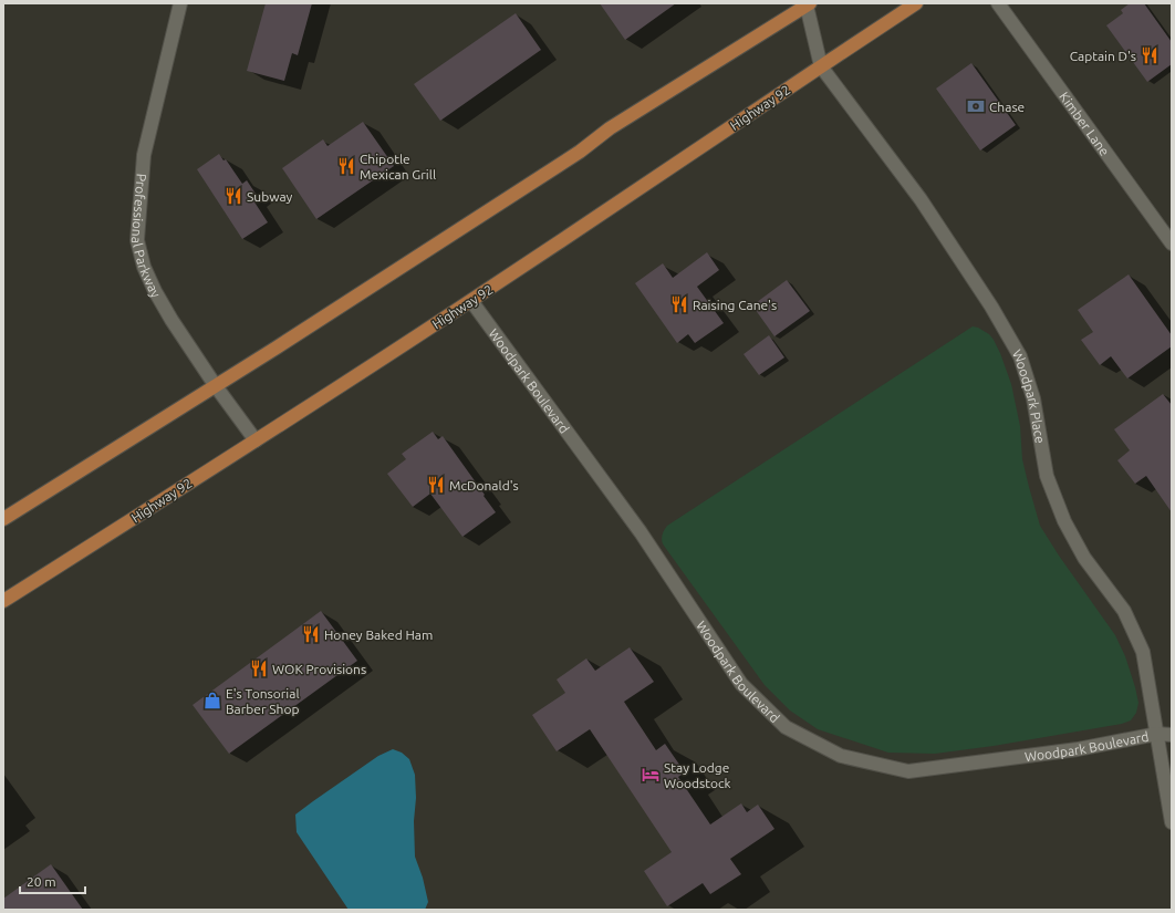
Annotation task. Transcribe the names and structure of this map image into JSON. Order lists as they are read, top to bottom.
{
  "streets": {
    "main road": ["Highway 92"],
    "street": [
      "Kimber Lane",
      "Professional Parkway",
      "Woodpark Boulevard",
      "Woodpark Place"
    ]
  },
  "crossings": [
    ["Highway 92", "Professional Parkway"],
    ["Highway 92", "Woodpark Boulevard"],
    ["Highway 92", "Woodpark Place"],
    ["Woodpark Boulevard", "Woodpark Place"]
  ],
  "places": {
    "restaurant": [
      "Captain D's",
      "Chipotle Mexican Grill",
      "Subway",
      "Raising Cane's",
      "McDonald's",
      "Honey Baked Ham",
      "WOK Provisions"
    ],
    "bank": ["Chase"],
    "shop": ["E's Tonsorial Barber Shop"],
    "hotel": ["Stay Lodge Woodstock"]
  },
  "scale_bar": "20 m"
}
